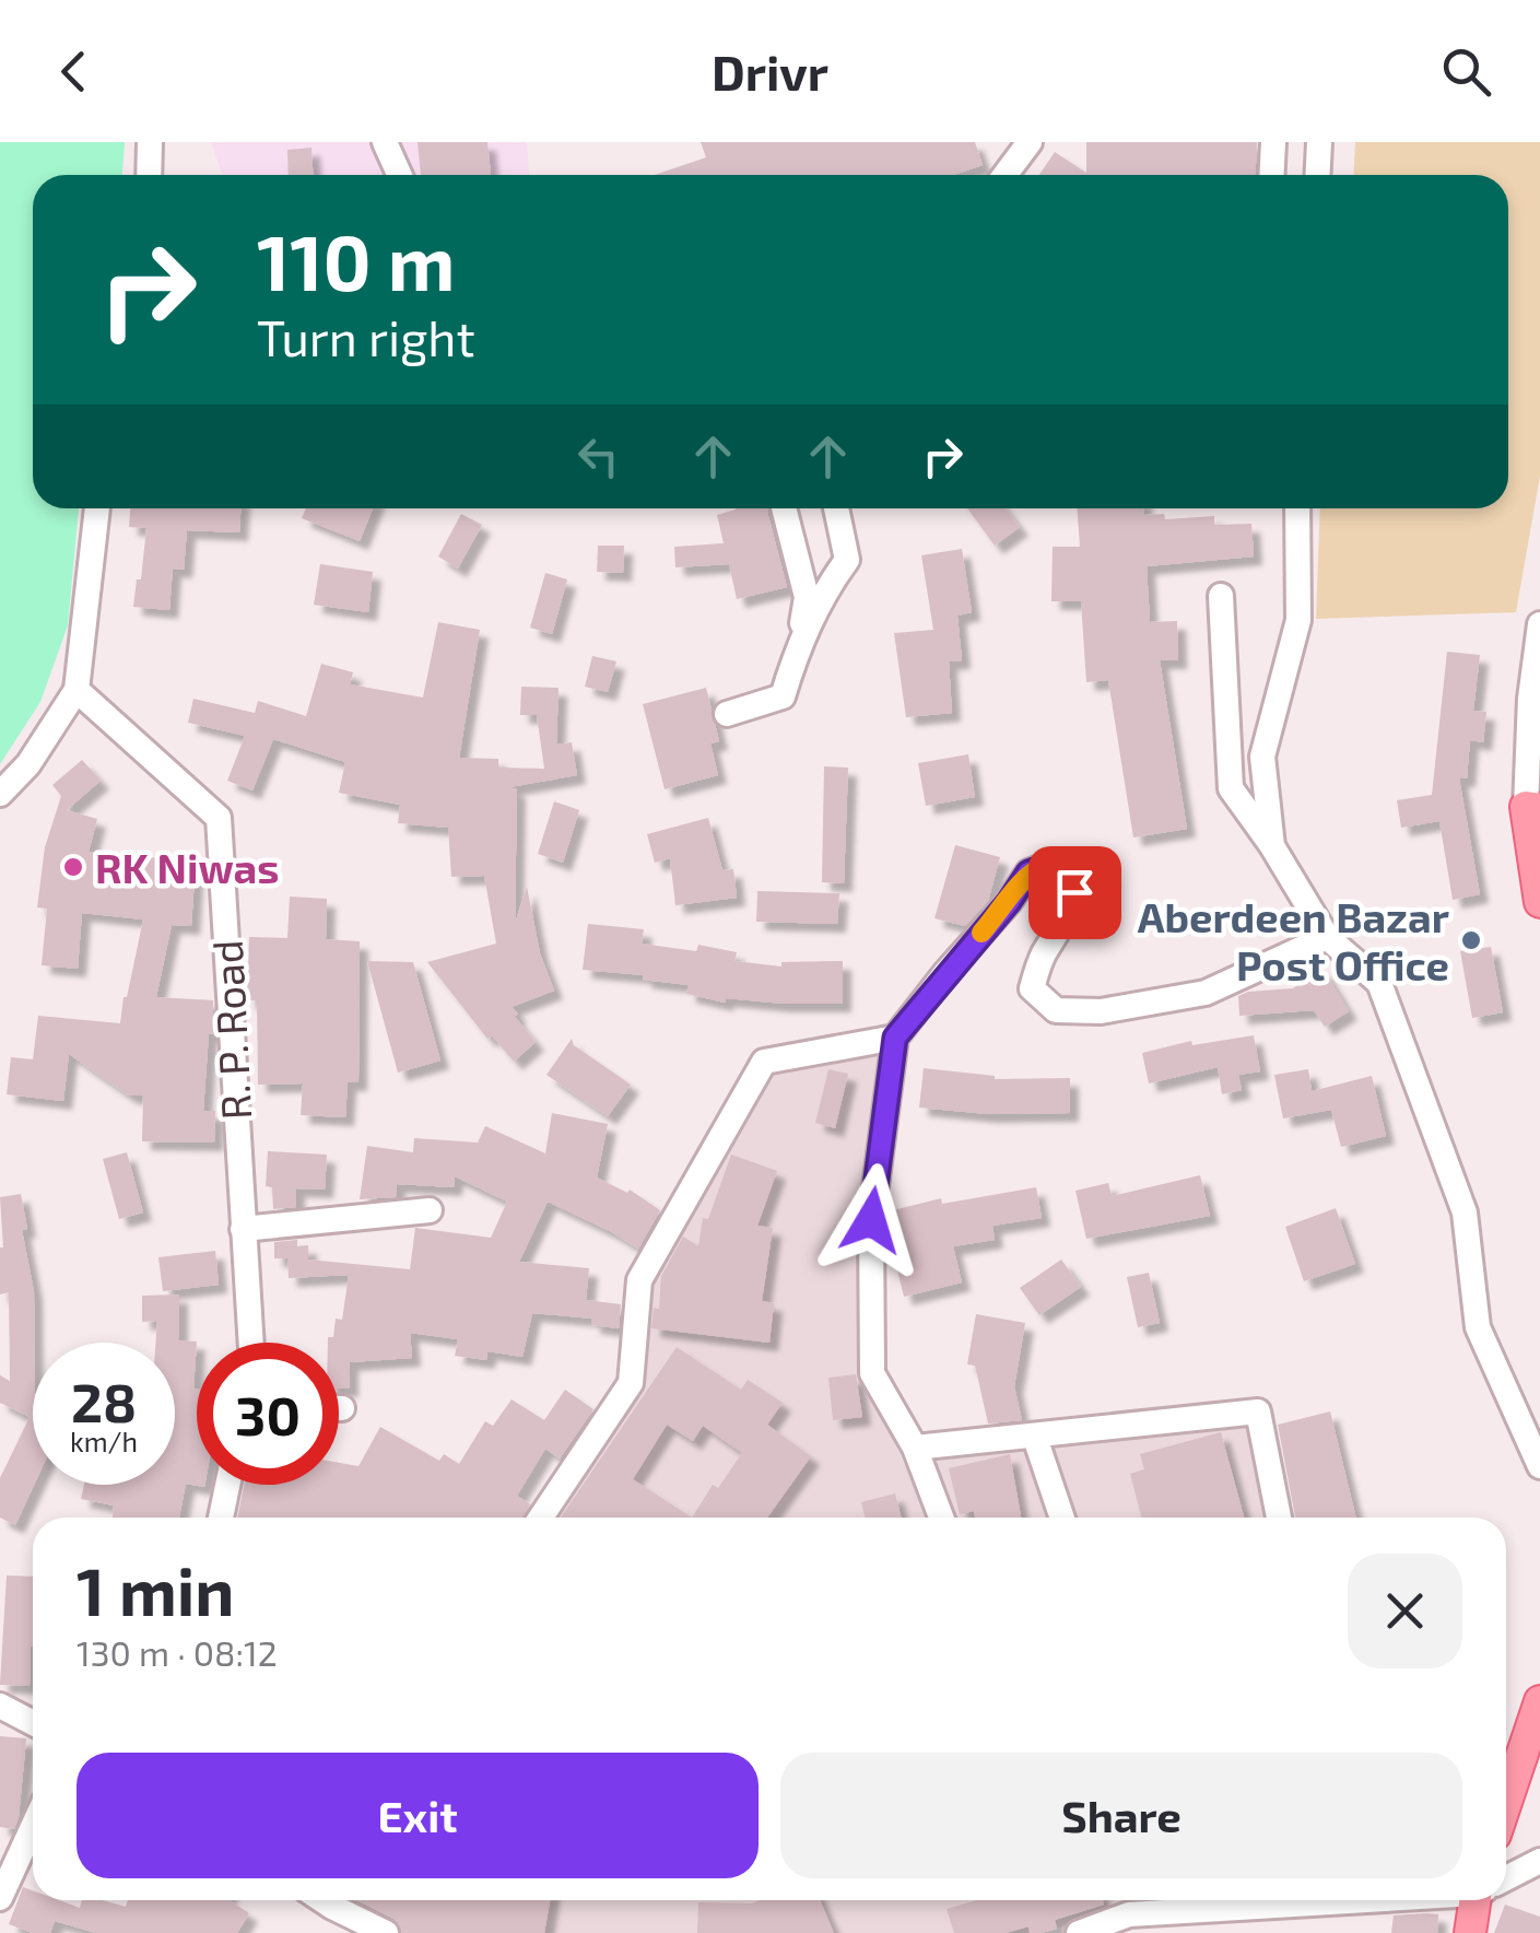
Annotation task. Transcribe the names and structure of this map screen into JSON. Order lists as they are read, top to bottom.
{
  "streets": {
    "street": ["R. P. Road"]
  },
  "places": ["RK Niwas", "Aberdeen Bazar Post Office"],
  "page": {
    "header": "Drivr",
    "turn": ["110 m", "Turn right"],
    "speed": "28 km/h",
    "limit": "30",
    "heading": ["1 min", "130 m · 08:12"],
    "buttons": ["Exit", "Share"]
  }
}
